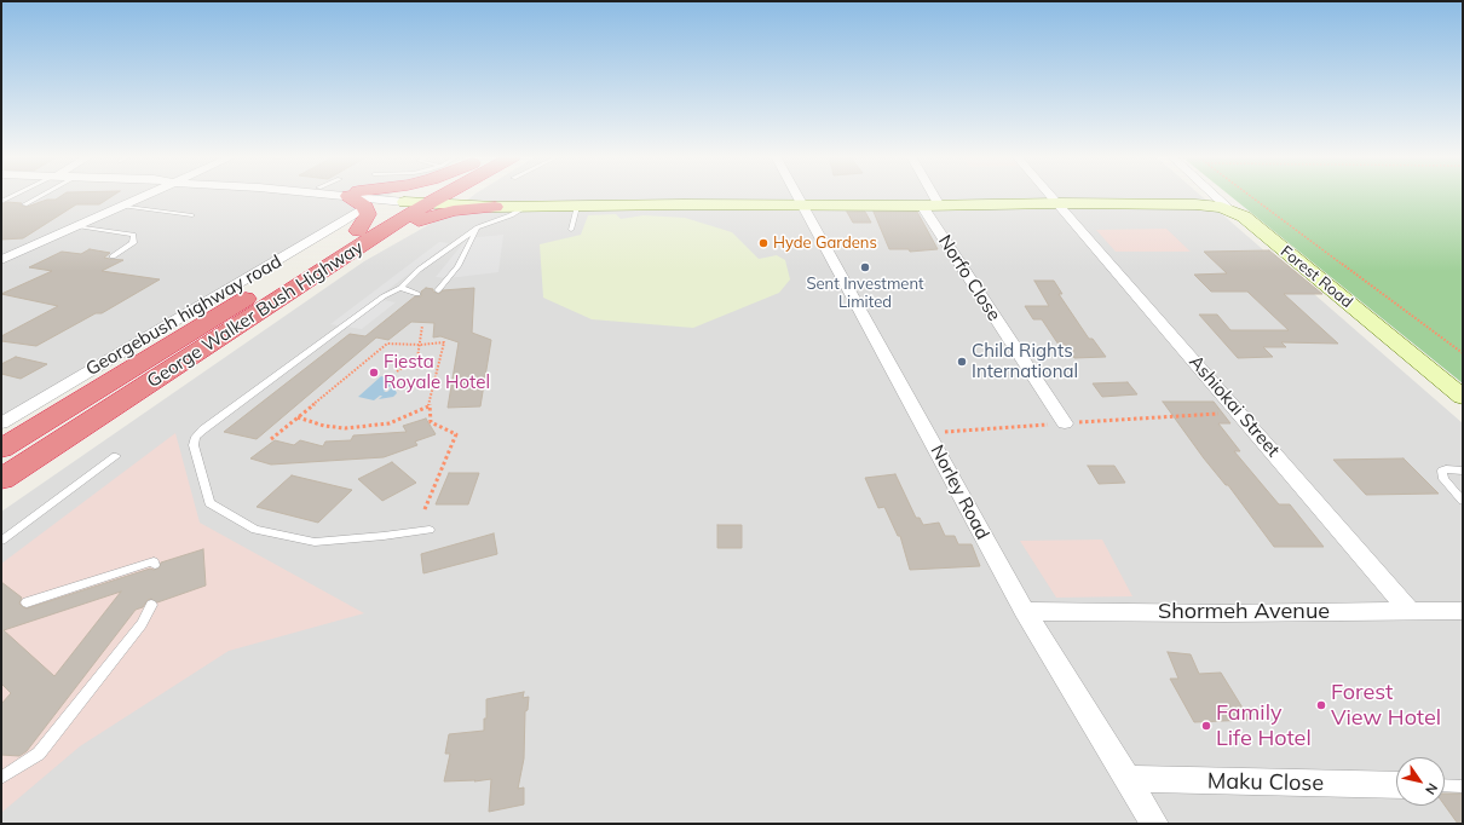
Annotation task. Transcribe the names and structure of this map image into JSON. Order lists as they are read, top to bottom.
{
  "streets": {
    "highway": ["George Walker Bush Highway"],
    "main road": ["Forest Road"],
    "street": [
      "Norfo Close",
      "Georgebush highway road",
      "Ashiokai Street",
      "Norley Road",
      "Shormeh Avenue",
      "Maku Close"
    ]
  },
  "crossings": [
    ["Ashiokai Street", "Shormeh Avenue"],
    ["Norley Road", "Shormeh Avenue"],
    ["Norley Road", "Maku Close"]
  ],
  "places": [
    "Hyde Gardens",
    "Sent Investment Limited",
    "Child Rights International",
    "Fiesta Royale Hotel",
    "Forest View Hotel",
    "Family Life Hotel"
  ],
  "north": "bottom right"
}
